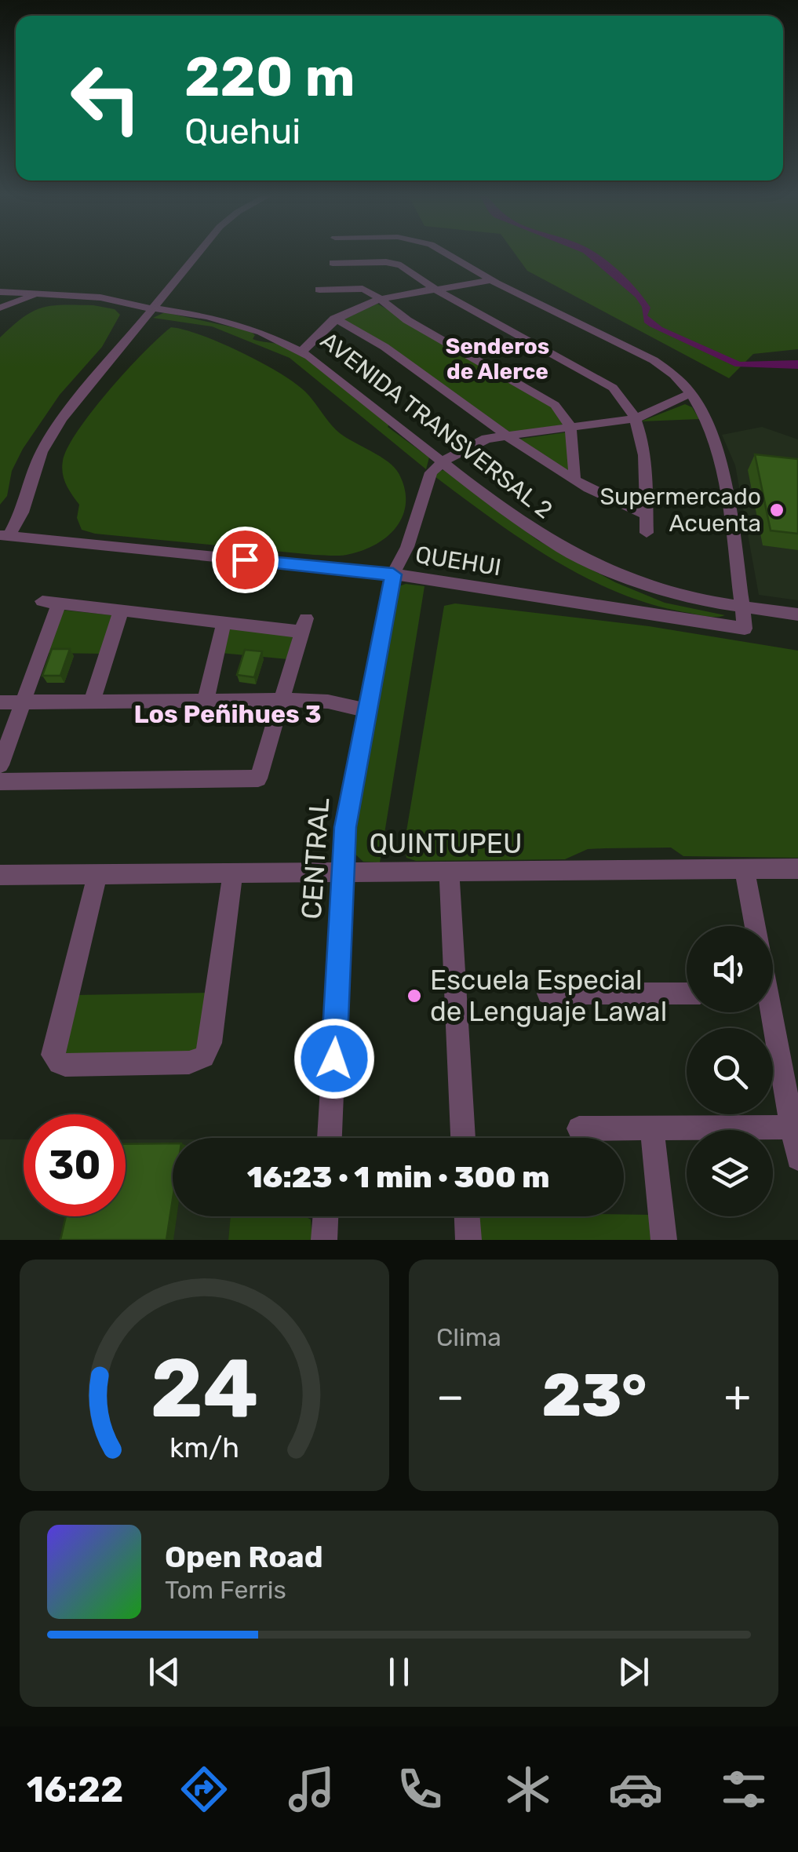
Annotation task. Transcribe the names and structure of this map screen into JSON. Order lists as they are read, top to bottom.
{
  "streets": {
    "street": [
      "AVENIDA TRANSVERSAL 2",
      "QUEHUI",
      "QUINTUPEU",
      "CENTRAL"
    ]
  },
  "crossings": [
    ["AVENIDA TRANSVERSAL 2", "QUEHUI"],
    ["AVENIDA TRANSVERSAL 2", "CENTRAL"],
    ["QUEHUI", "CENTRAL"],
    ["QUINTUPEU", "CENTRAL"]
  ],
  "districts": ["Senderos de Alerce", "Los Peñihues 3"],
  "places": ["Supermercado Acuenta", "Escuela Especial de Lenguaje Lawal"],
  "page": {
    "turn": ["220 m", "Quehui"],
    "limit": "30",
    "trip": "16:23 · 1 min · 300 m",
    "tile": "Clima",
    "heat": ["−", "23°", "+"],
    "song": ["Open Road", "Tom Ferris"],
    "tabs": "16:22",
    "gauge": ["24", "km/h"]
  }
}
